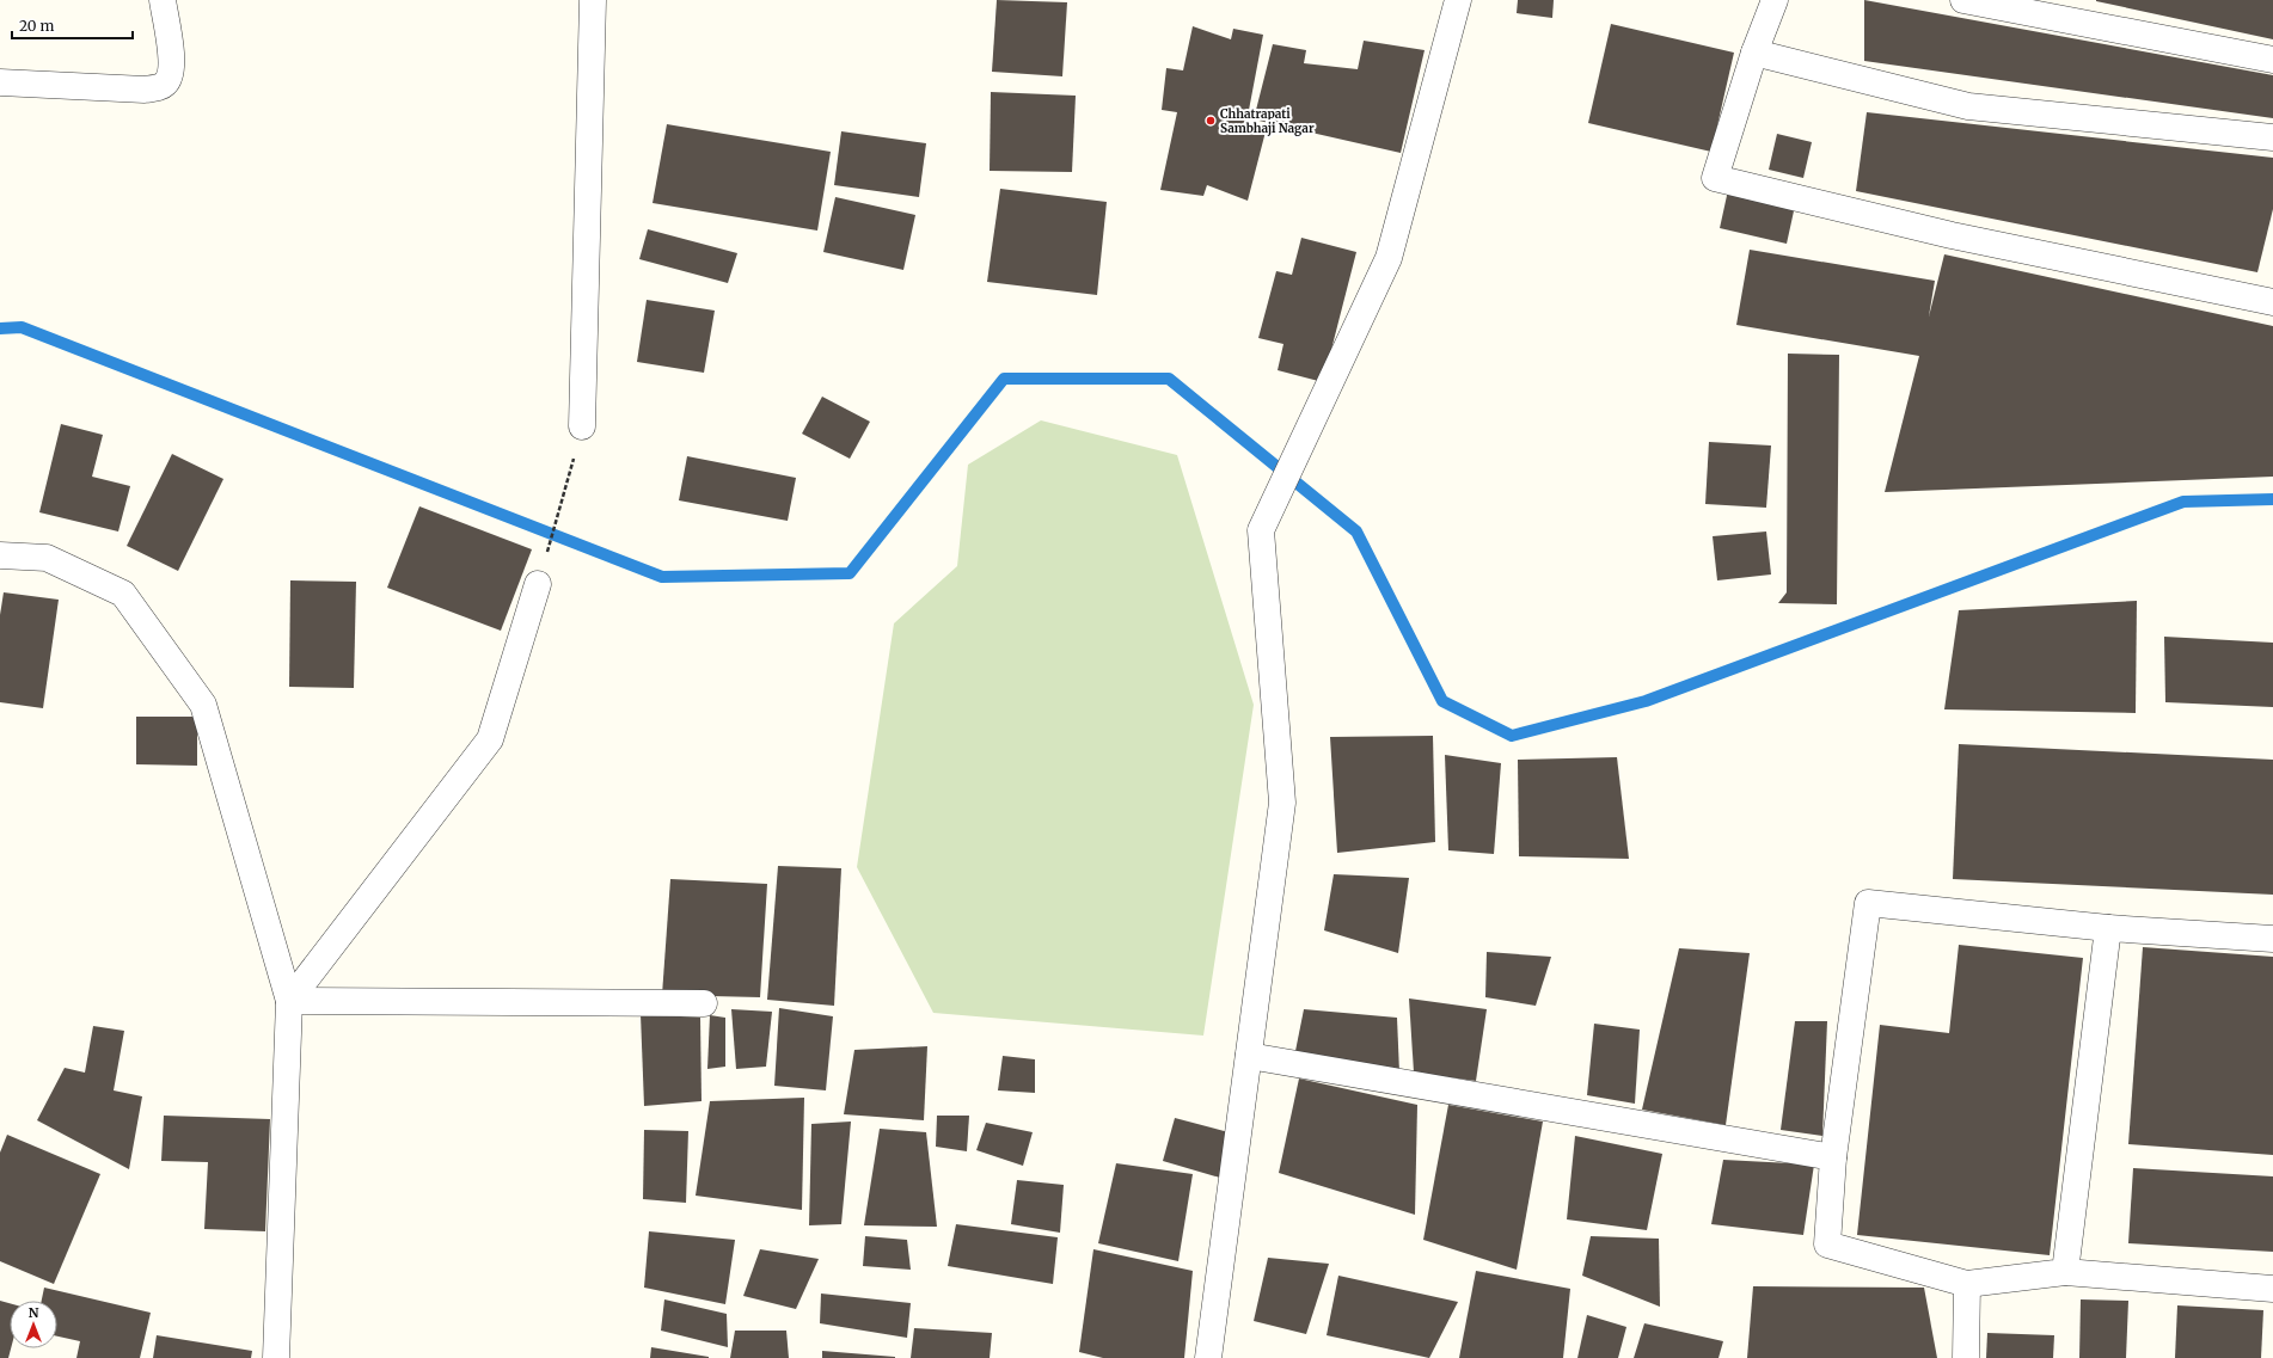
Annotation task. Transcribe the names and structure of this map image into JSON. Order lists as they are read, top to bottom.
{
  "places": ["Chhatrapati Sambhaji Nagar"],
  "scale_bar": "20 m",
  "north": "top"
}
